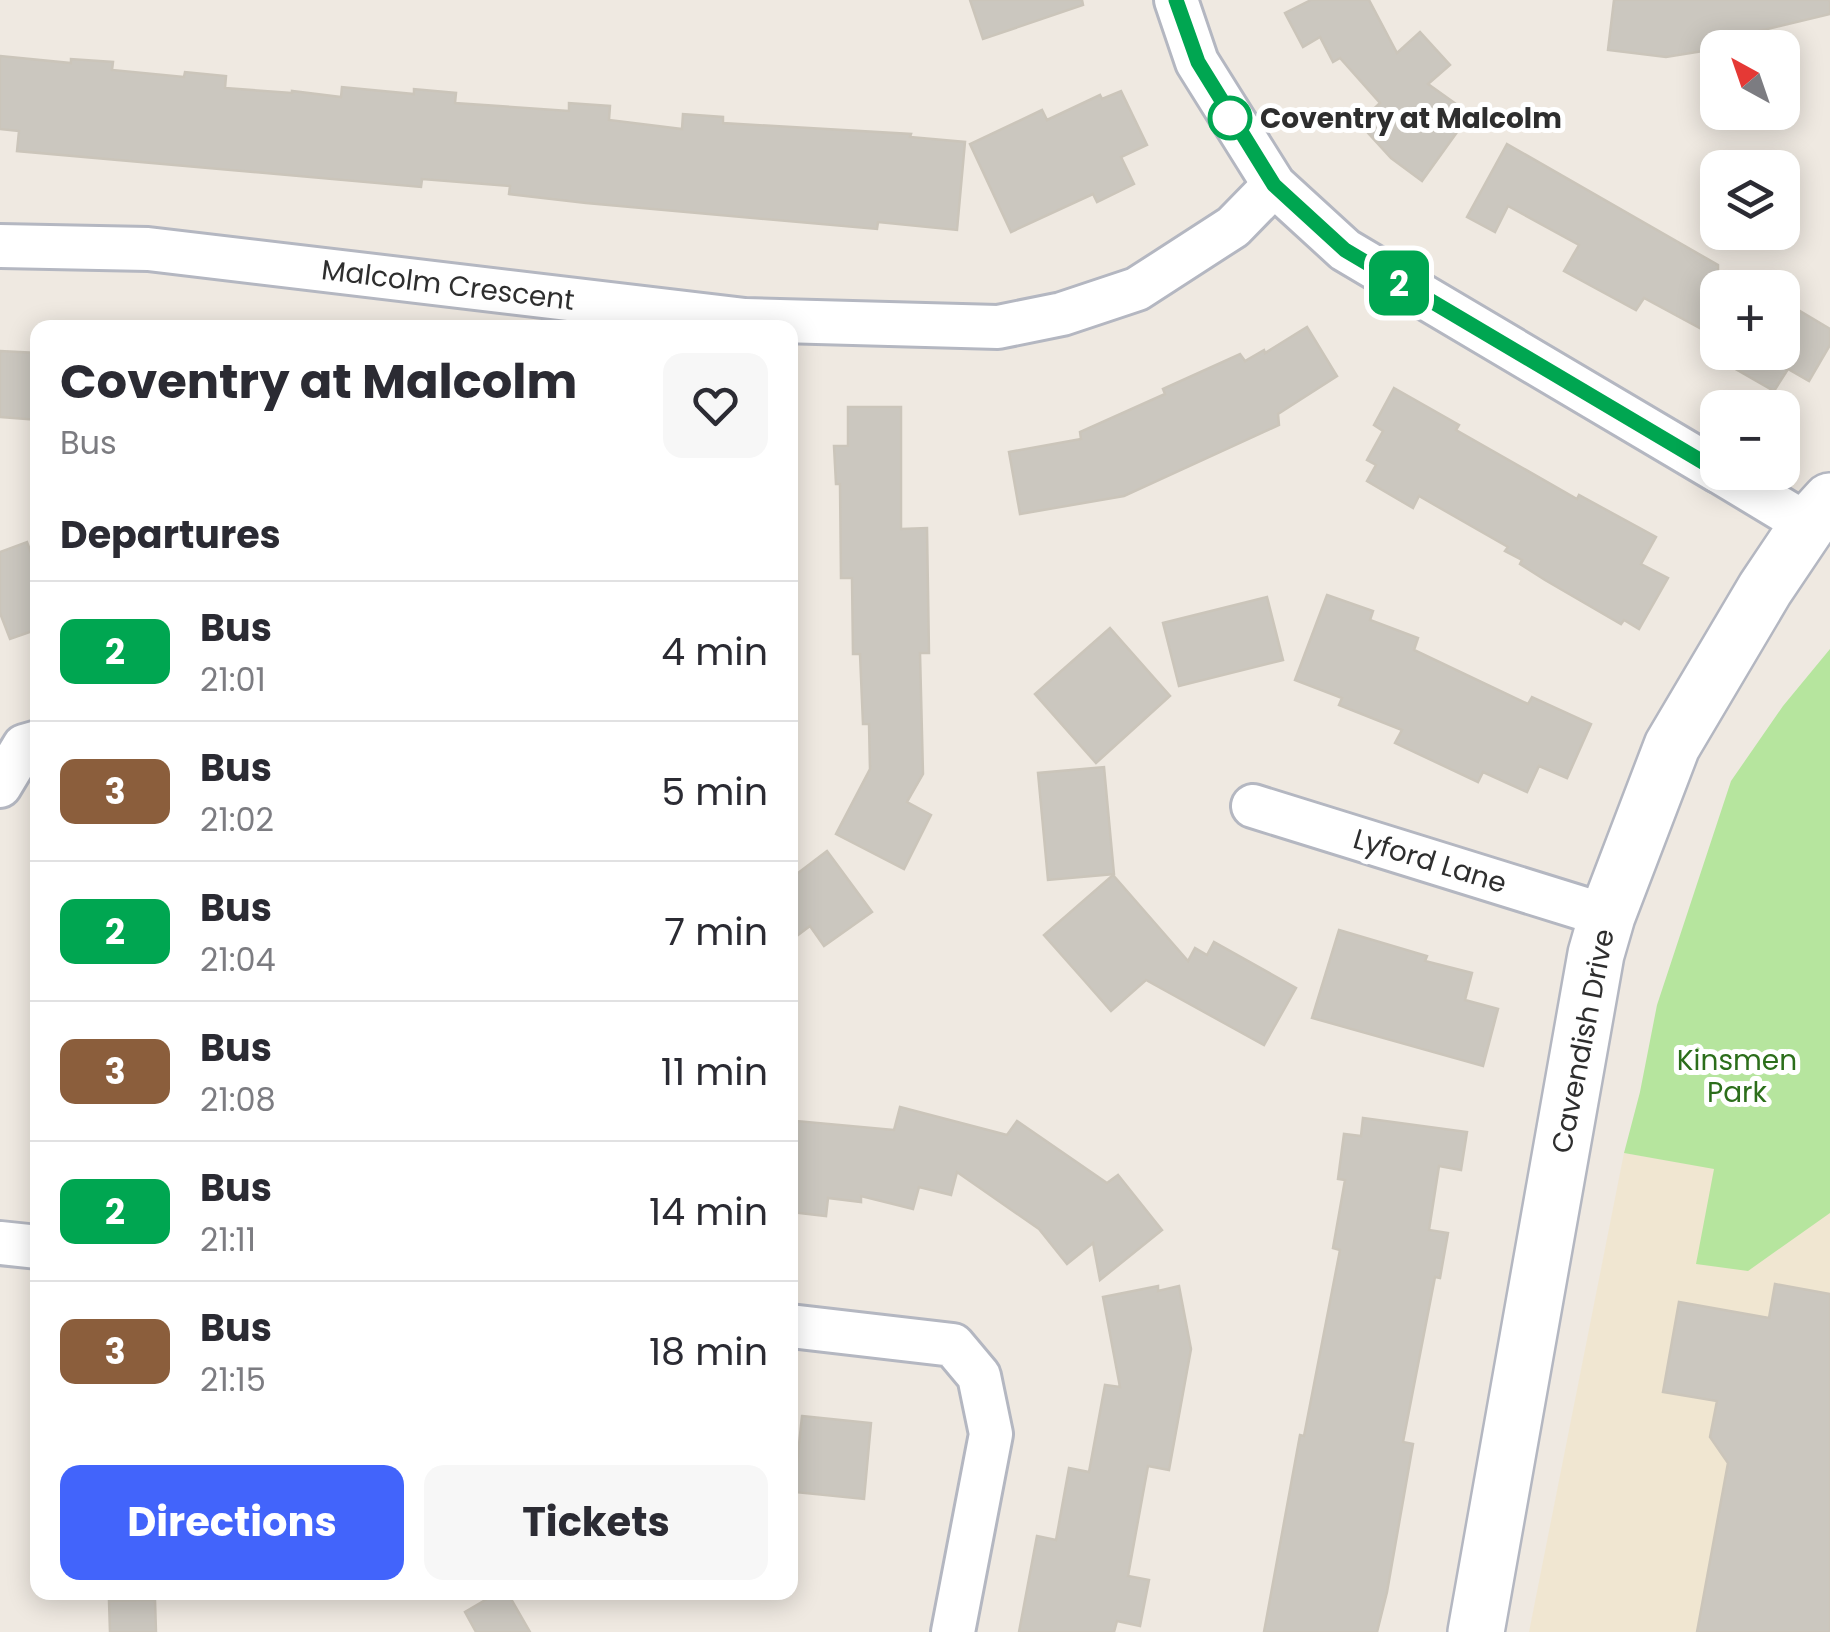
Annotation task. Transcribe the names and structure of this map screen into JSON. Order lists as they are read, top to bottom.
{
  "streets": {
    "street": ["Malcolm Crescent", "Lyford Lane", "Cavendish Drive"]
  },
  "crossings": [
    ["Lyford Lane", "Cavendish Drive"]
  ],
  "parks": ["Kinsmen Park"],
  "places": ["Coventry at Malcolm"],
  "lines": ["bus line 2"],
  "north": "top left",
  "page": {
    "on_map": "2",
    "map_buttons": ["+", "−"],
    "heading": [
      ["Coventry at Malcolm", "Bus"],
      "Departures"
    ],
    "list": [
      {
        "mark": "2",
        "name": "Bus",
        "note": "21:01",
        "value": "4 min"
      },
      {
        "mark": "3",
        "name": "Bus",
        "note": "21:02",
        "value": "5 min"
      },
      {
        "mark": "2",
        "name": "Bus",
        "note": "21:04",
        "value": "7 min"
      },
      {
        "mark": "3",
        "name": "Bus",
        "note": "21:08",
        "value": "11 min"
      },
      {
        "mark": "2",
        "name": "Bus",
        "note": "21:11",
        "value": "14 min"
      },
      {
        "mark": "3",
        "name": "Bus",
        "note": "21:15",
        "value": "18 min"
      }
    ],
    "buttons": ["Directions", "Tickets"]
  }
}
